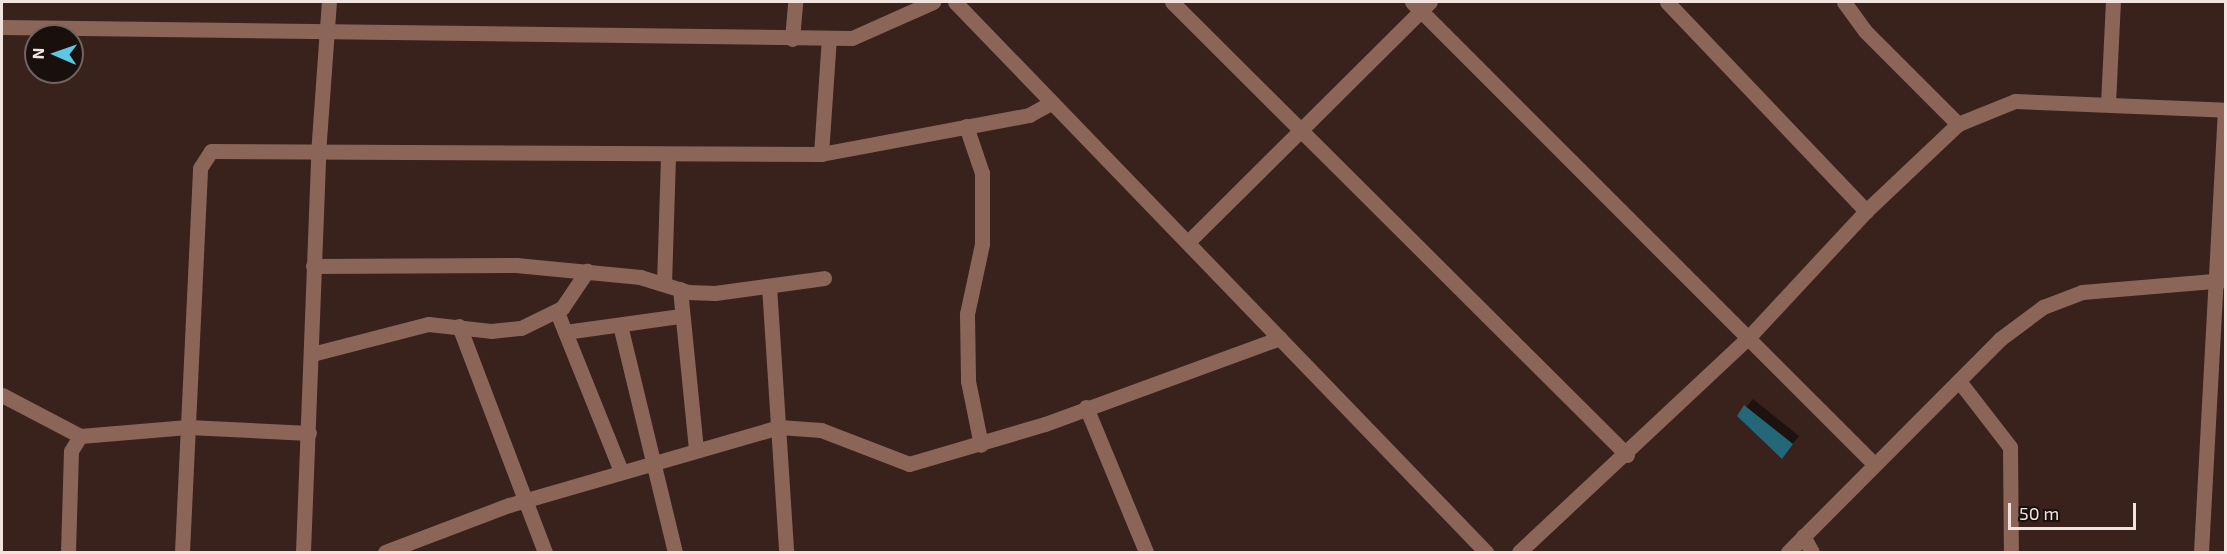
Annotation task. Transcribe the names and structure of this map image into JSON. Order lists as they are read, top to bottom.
{
  "scale_bar": "50 m",
  "north": "left"
}
